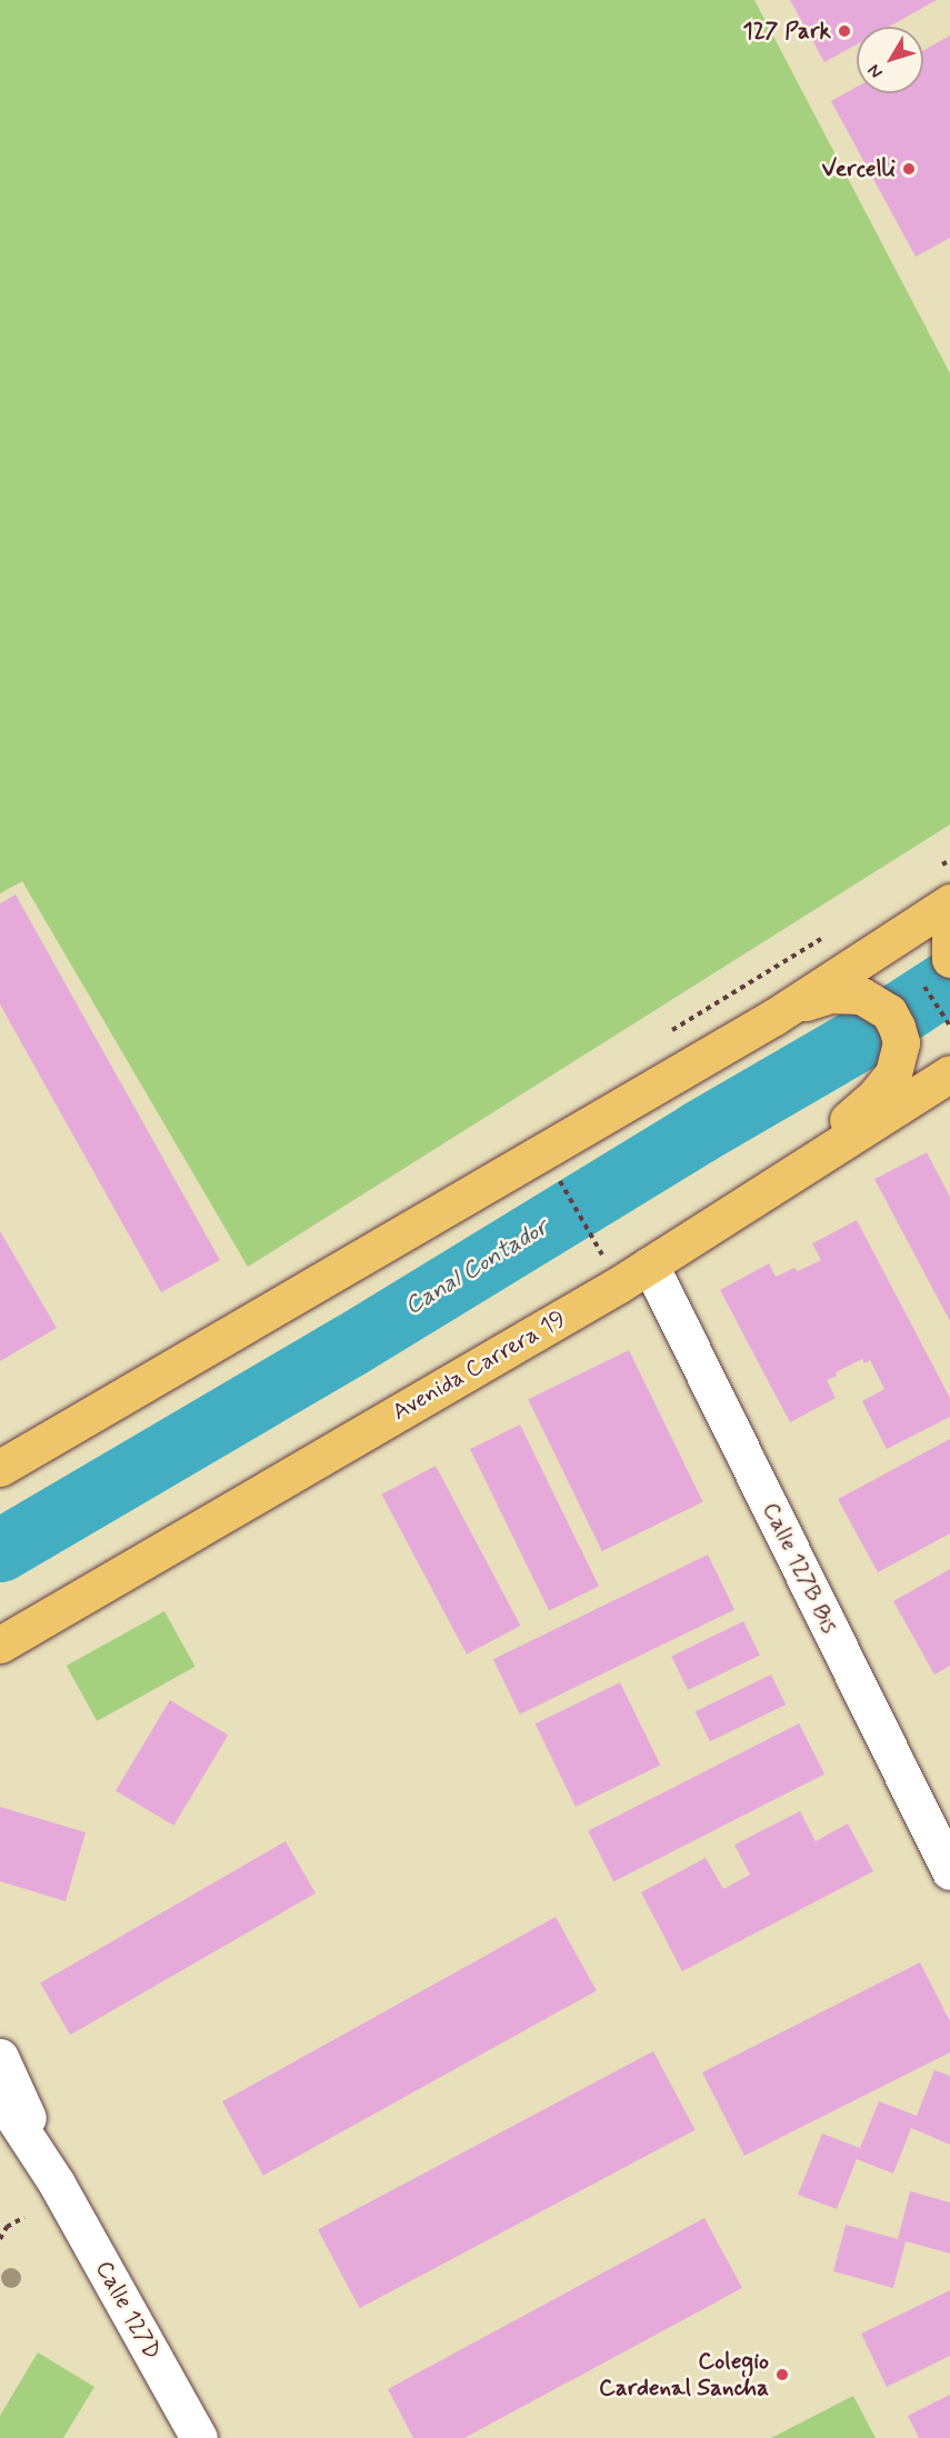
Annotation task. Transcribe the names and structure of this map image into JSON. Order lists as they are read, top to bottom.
{
  "streets": {
    "main road": ["Avenida Carrera 19"],
    "street": ["Calle 127B Bis", "Calle 127D"]
  },
  "crossings": [
    ["Avenida Carrera 19", "Calle 127B Bis"]
  ],
  "water": ["Canal Contador"],
  "places": ["127 Park", "Vercelli", "Colegio Cardenal Sancha"],
  "north": "bottom left"
}
